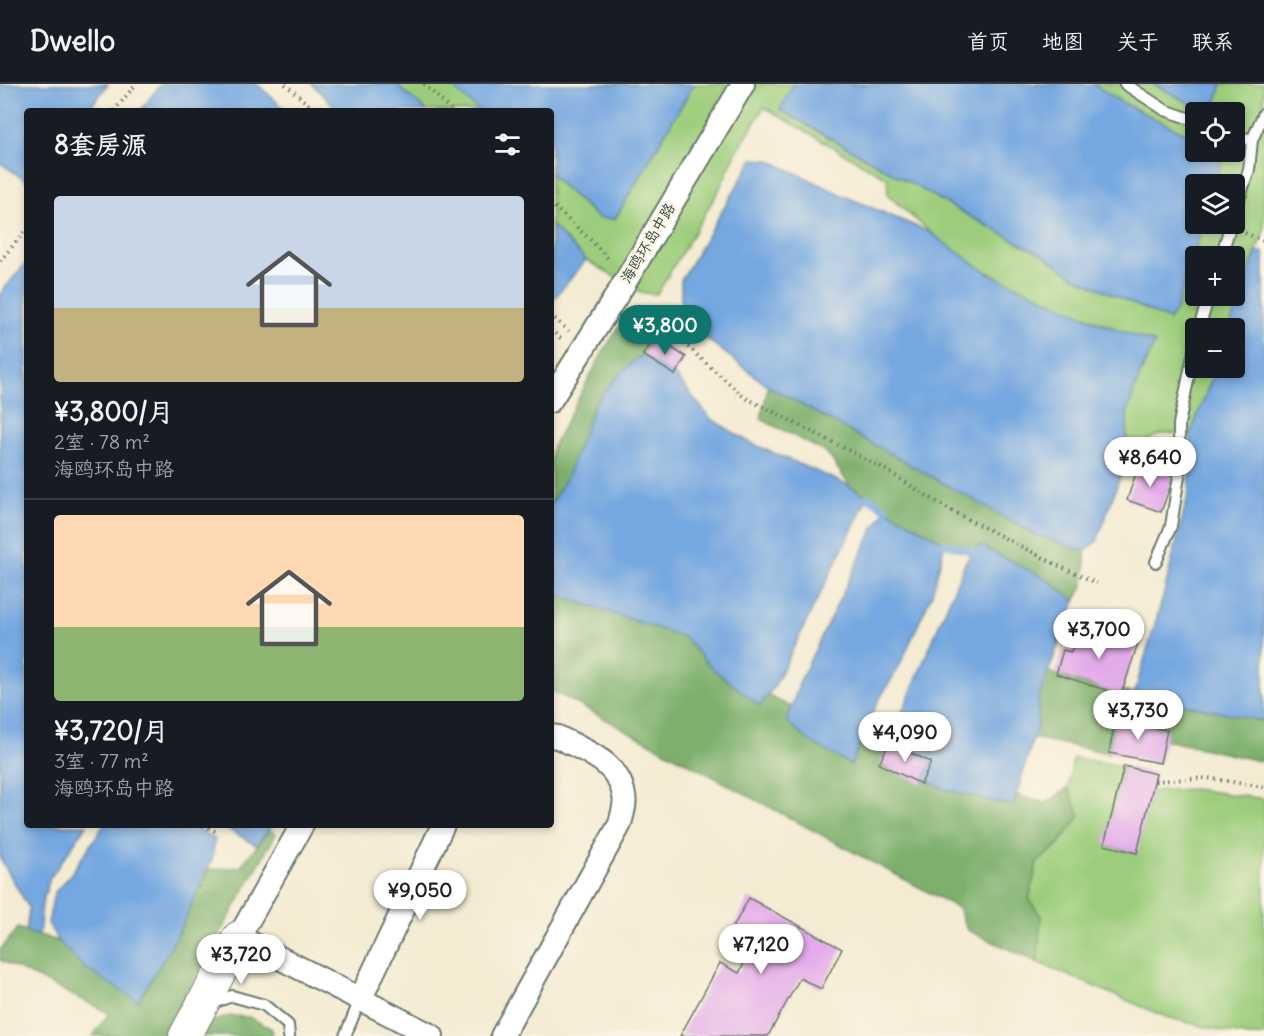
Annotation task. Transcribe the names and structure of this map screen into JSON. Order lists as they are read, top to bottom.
{
  "streets": {
    "street": ["海鸥环岛中路"]
  },
  "page": {
    "header": "Dwello",
    "nav": [
      "首页",
      "地图",
      "关于",
      "联系"
    ],
    "map_buttons": ["+", "−"],
    "heading": "8套房源",
    "list": [
      {
        "name": "¥3,800/月",
        "note": "2室 · 78 m² · 海鸥环岛中路"
      },
      {
        "name": "¥3,720/月",
        "note": "3室 · 77 m² · 海鸥环岛中路"
      }
    ],
    "price": [
      "¥3,800",
      "¥8,640",
      "¥3,700",
      "¥3,730",
      "¥4,090",
      "¥9,050",
      "¥7,120",
      "¥3,720"
    ]
  }
}
